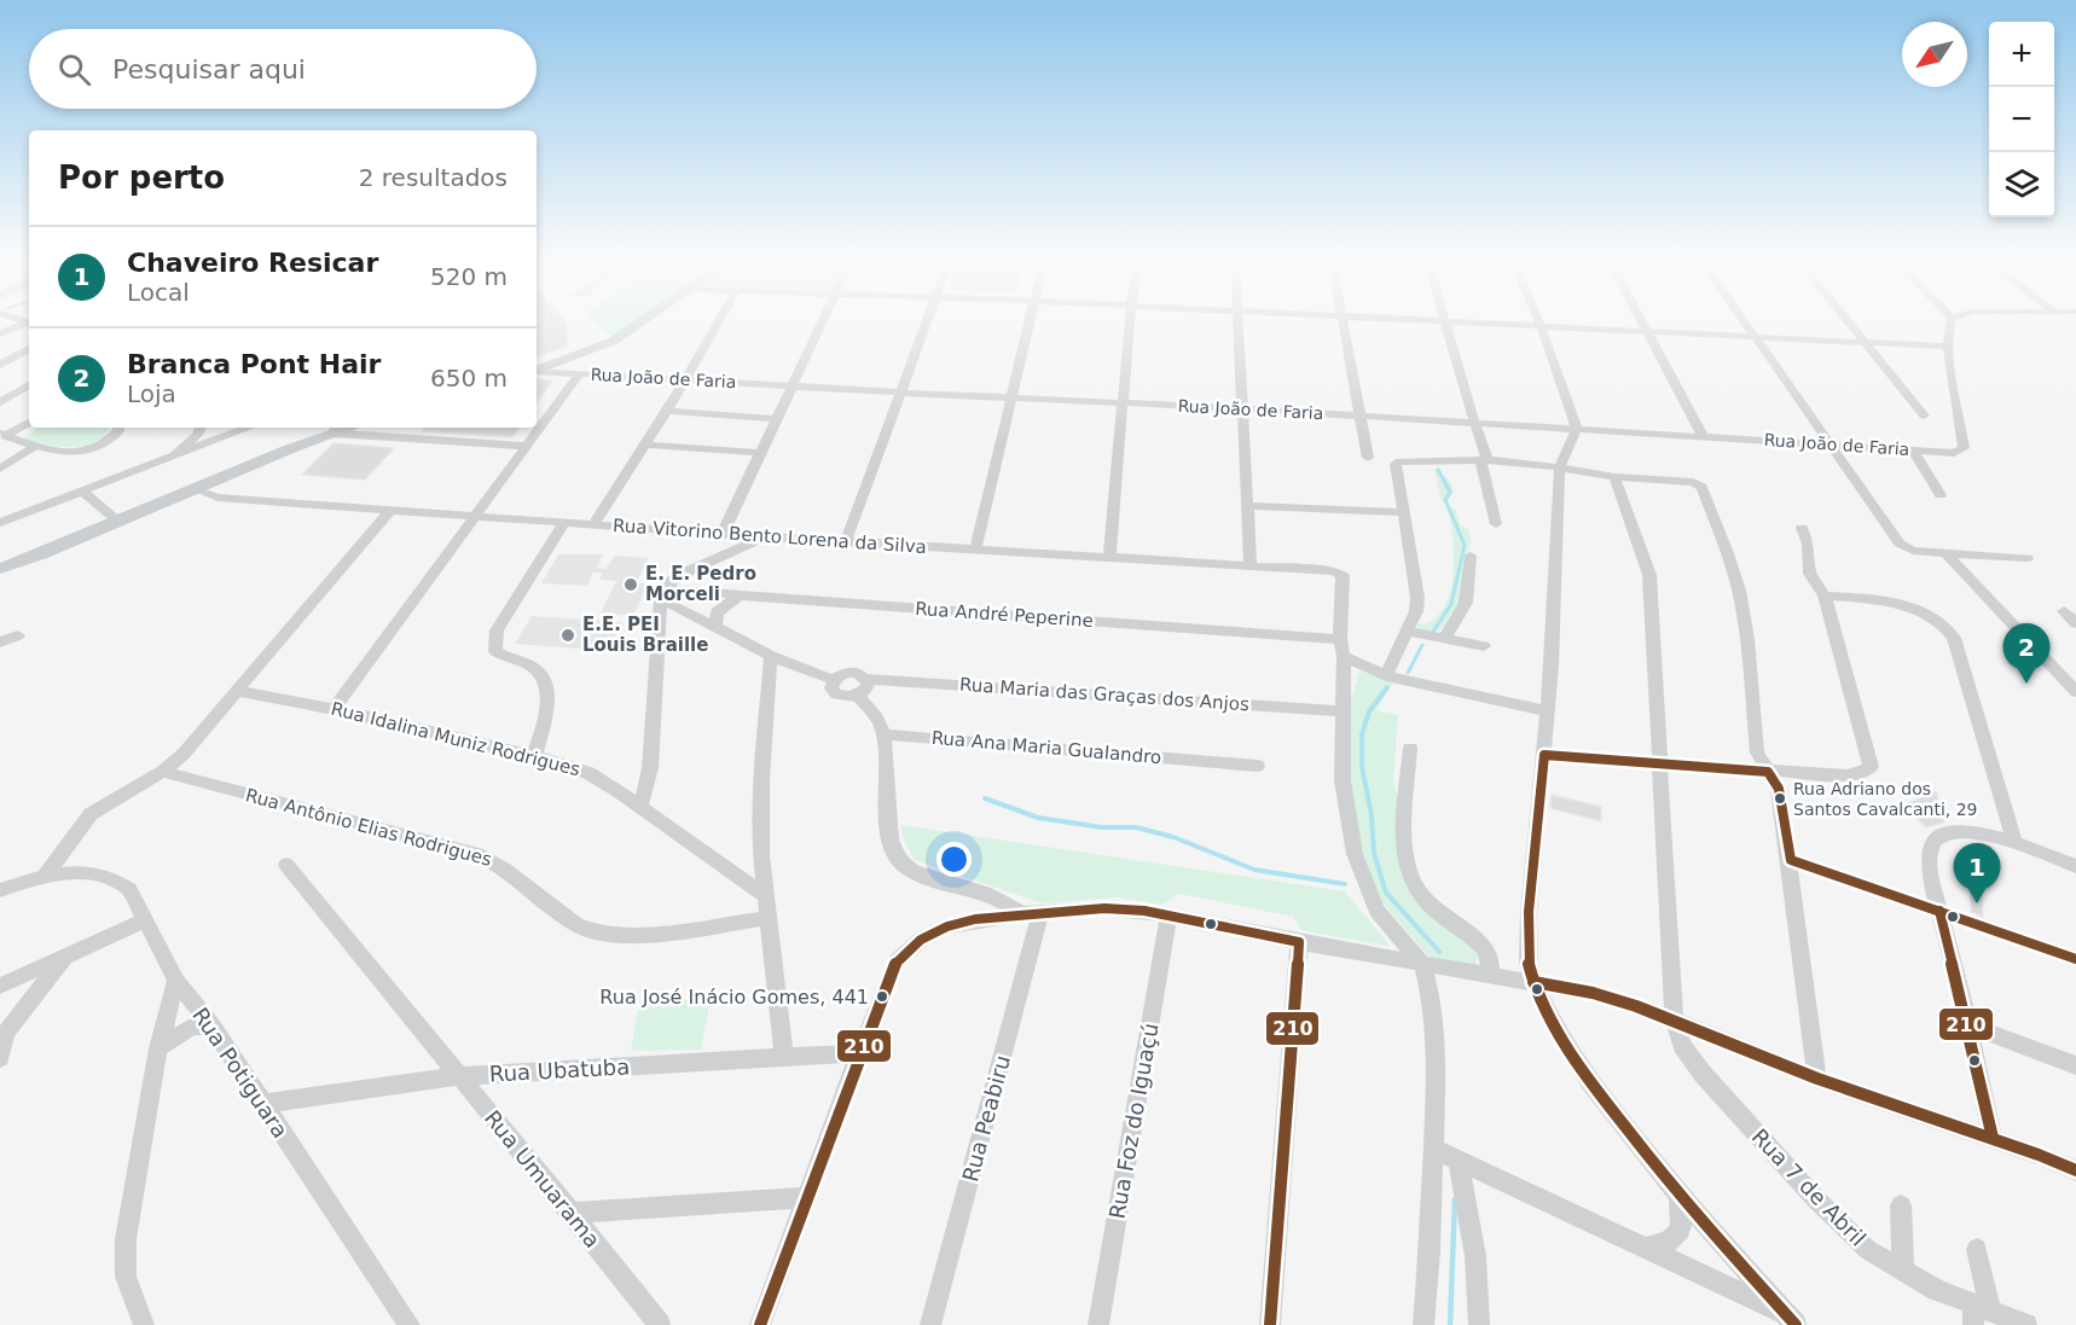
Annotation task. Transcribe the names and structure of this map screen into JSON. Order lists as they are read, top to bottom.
{
  "streets": {
    "street": [
      "Rua João de Faria",
      "Rua Vitorino Bento Lorena da Silva",
      "Rua André Peperine",
      "Rua Maria das Graças dos Anjos",
      "Rua Idalina Muniz Rodrigues",
      "Rua Ana Maria Gualandro",
      "Rua Antônio Elias Rodrigues",
      "Rua Ubatuba",
      "Rua Potiguara",
      "Rua Peabiru",
      "Rua Foz do Iguaçú",
      "Rua Umuarama",
      "Rua 7 de Abril"
    ]
  },
  "crossings": [
    ["Rua Vitorino Bento Lorena da Silva", "Rua André Peperine"],
    ["Rua Ubatuba", "Rua Potiguara"],
    ["Rua Ubatuba", "Rua Umuarama"]
  ],
  "places": [
    "E. E. Pedro Morceli",
    "E.E. PEI Louis Braille",
    "Rua Adriano dos Santos Cavalcanti, 29",
    "Rua José Inácio Gomes, 441"
  ],
  "lines": ["transit line 210"],
  "north": "bottom left",
  "page": {
    "map_buttons": ["+", "−"],
    "search": "Pesquisar aqui",
    "heading": ["Por perto", "2 resultados"],
    "list": [
      {
        "mark": "1",
        "name": "Chaveiro Resicar",
        "note": "Local",
        "value": "520 m"
      },
      {
        "mark": "2",
        "name": "Branca Pont Hair",
        "note": "Loja",
        "value": "650 m"
      }
    ],
    "pins": ["2", "1"]
  }
}
